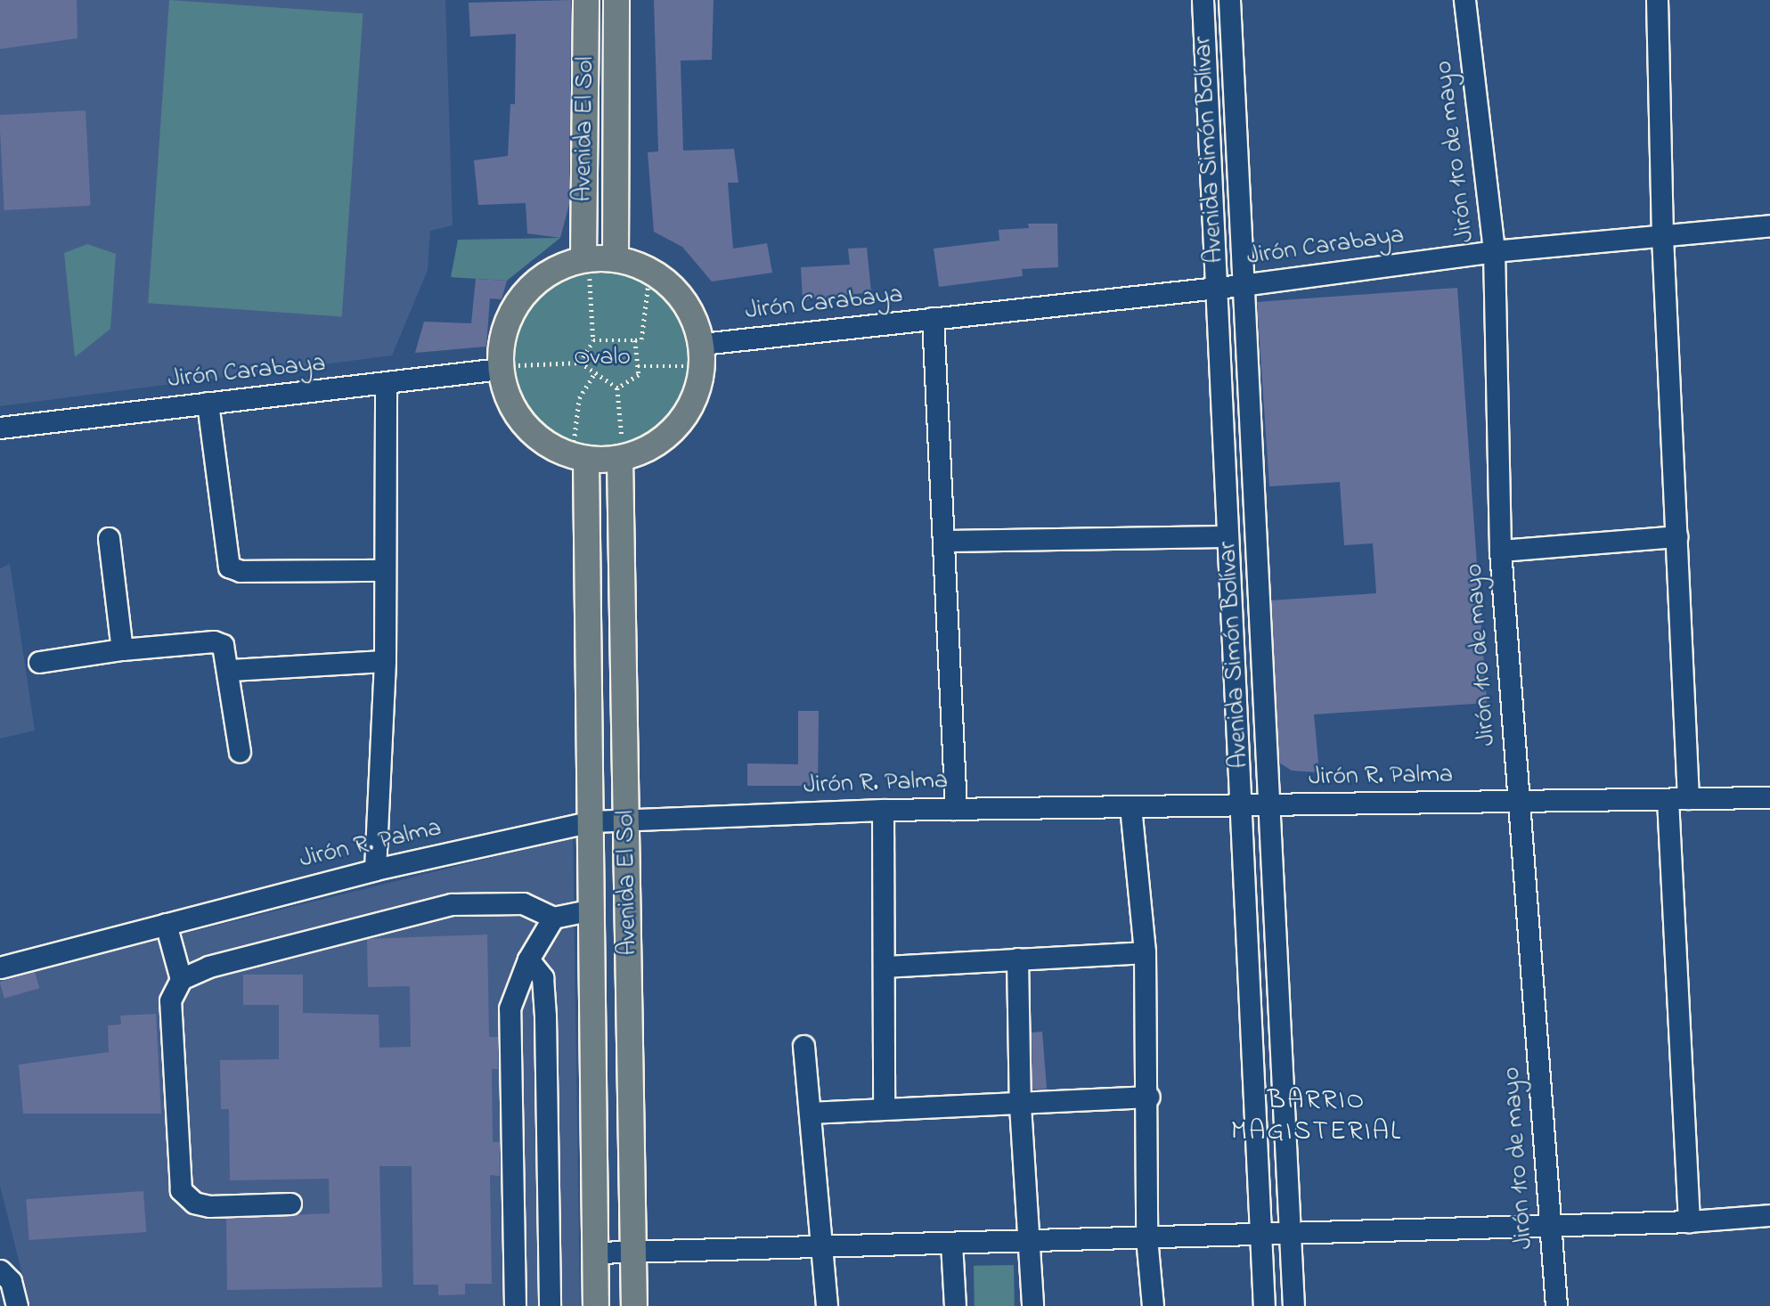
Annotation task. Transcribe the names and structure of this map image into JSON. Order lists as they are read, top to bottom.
{
  "streets": {
    "main road": ["Avenida El Sol"],
    "street": [
      "Avenida Simón Bolívar",
      "Jirón 1ro de mayo",
      "Jirón Carabaya",
      "Jirón R. Palma"
    ]
  },
  "crossings": [
    ["Avenida El Sol", "Jirón R. Palma"],
    ["Avenida Simón Bolívar", "Jirón Carabaya"],
    ["Avenida Simón Bolívar", "Jirón R. Palma"],
    ["Jirón 1ro de mayo", "Jirón Carabaya"],
    ["Jirón 1ro de mayo", "Jirón R. Palma"]
  ],
  "districts": ["BARRIO MAGISTERIAL"],
  "parks": ["Ovalo"]
}
